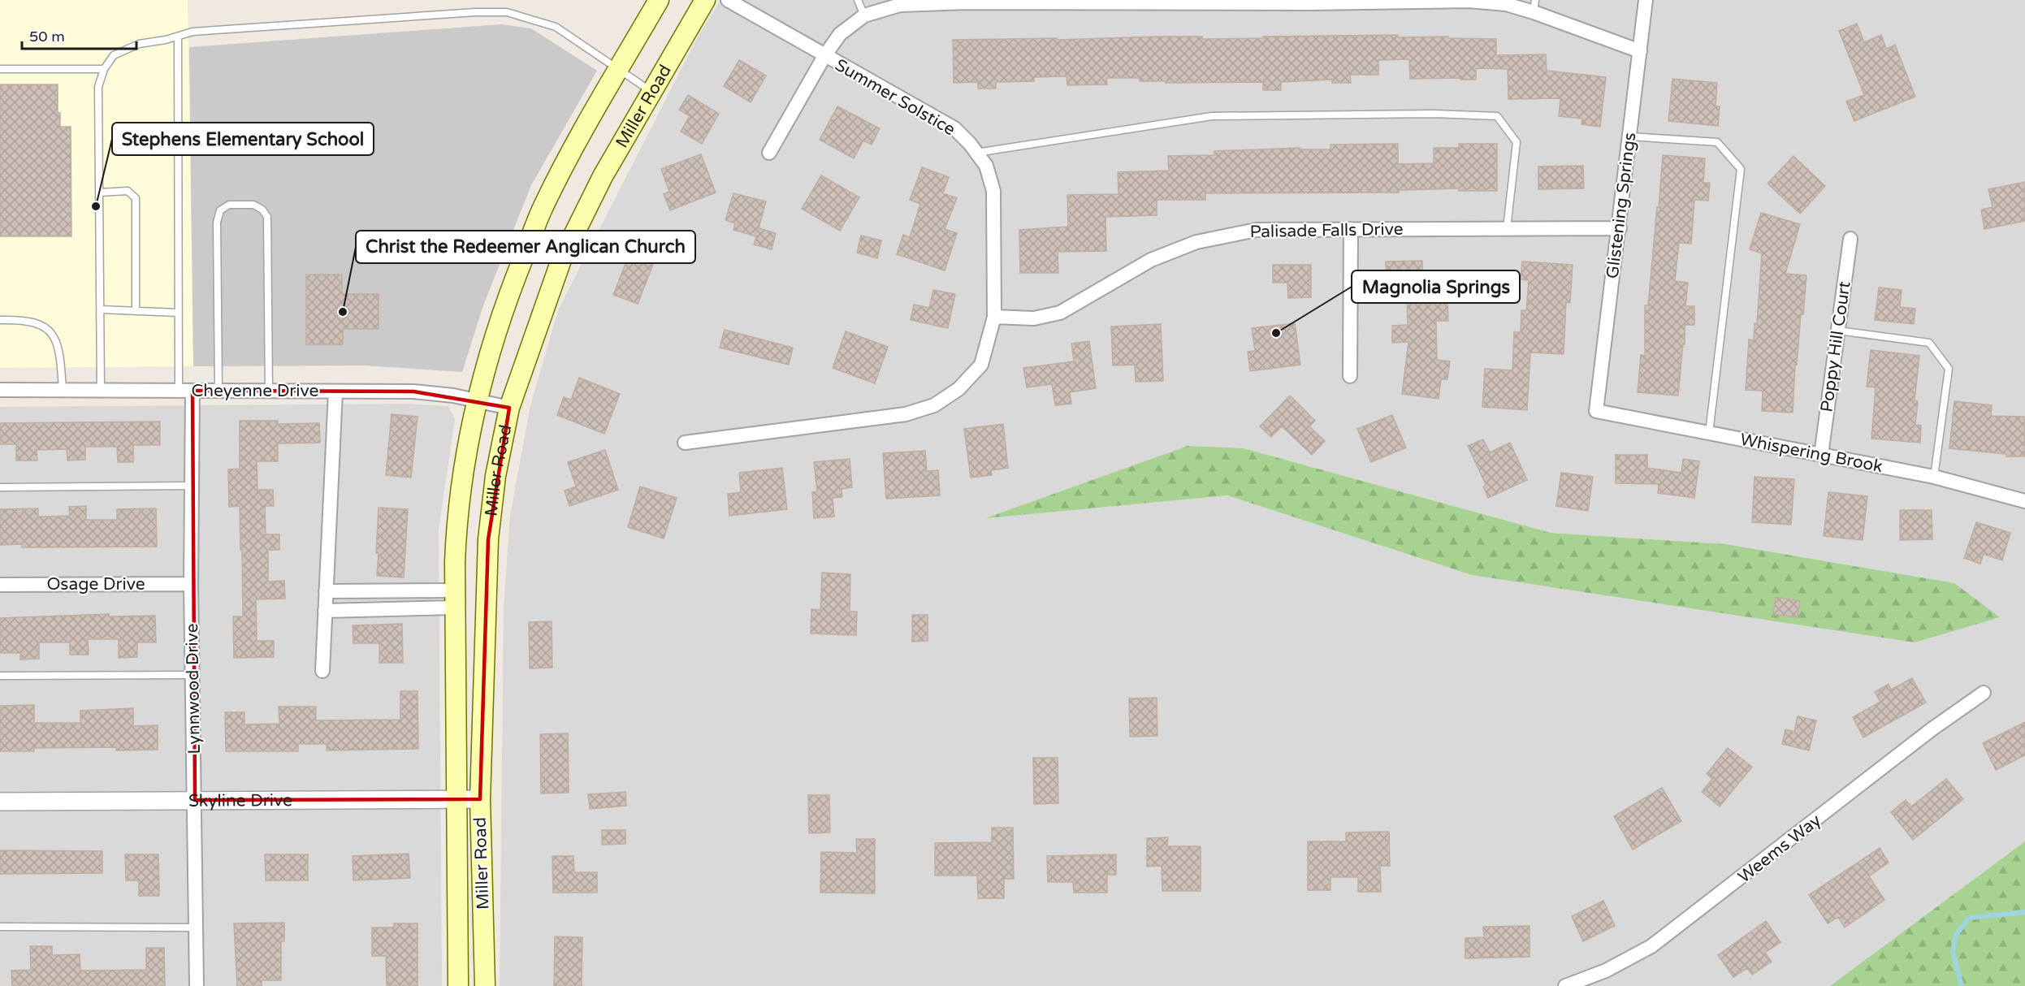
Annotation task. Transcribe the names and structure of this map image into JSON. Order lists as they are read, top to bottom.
{
  "streets": {
    "main road": ["Miller Road"],
    "street": [
      "Summer Solstice",
      "Glistening Springs",
      "Palisade Falls Drive",
      "Poppy Hill Court",
      "Cheyenne Drive",
      "Whispering Brook",
      "Osage Drive",
      "Lynnwood Drive",
      "Skyline Drive",
      "Weems Way"
    ]
  },
  "crossings": [
    ["Summer Solstice", "Palisade Falls Drive"],
    ["Miller Road", "Cheyenne Drive"],
    ["Miller Road", "Skyline Drive"],
    ["Glistening Springs", "Palisade Falls Drive"],
    ["Glistening Springs", "Whispering Brook"],
    ["Poppy Hill Court", "Whispering Brook"],
    ["Cheyenne Drive", "Lynnwood Drive"],
    ["Osage Drive", "Lynnwood Drive"],
    ["Lynnwood Drive", "Skyline Drive"]
  ],
  "places": ["Stephens Elementary School", "Christ the Redeemer Anglican Church", "Magnolia Springs"],
  "scale_bar": "50 m"
}
